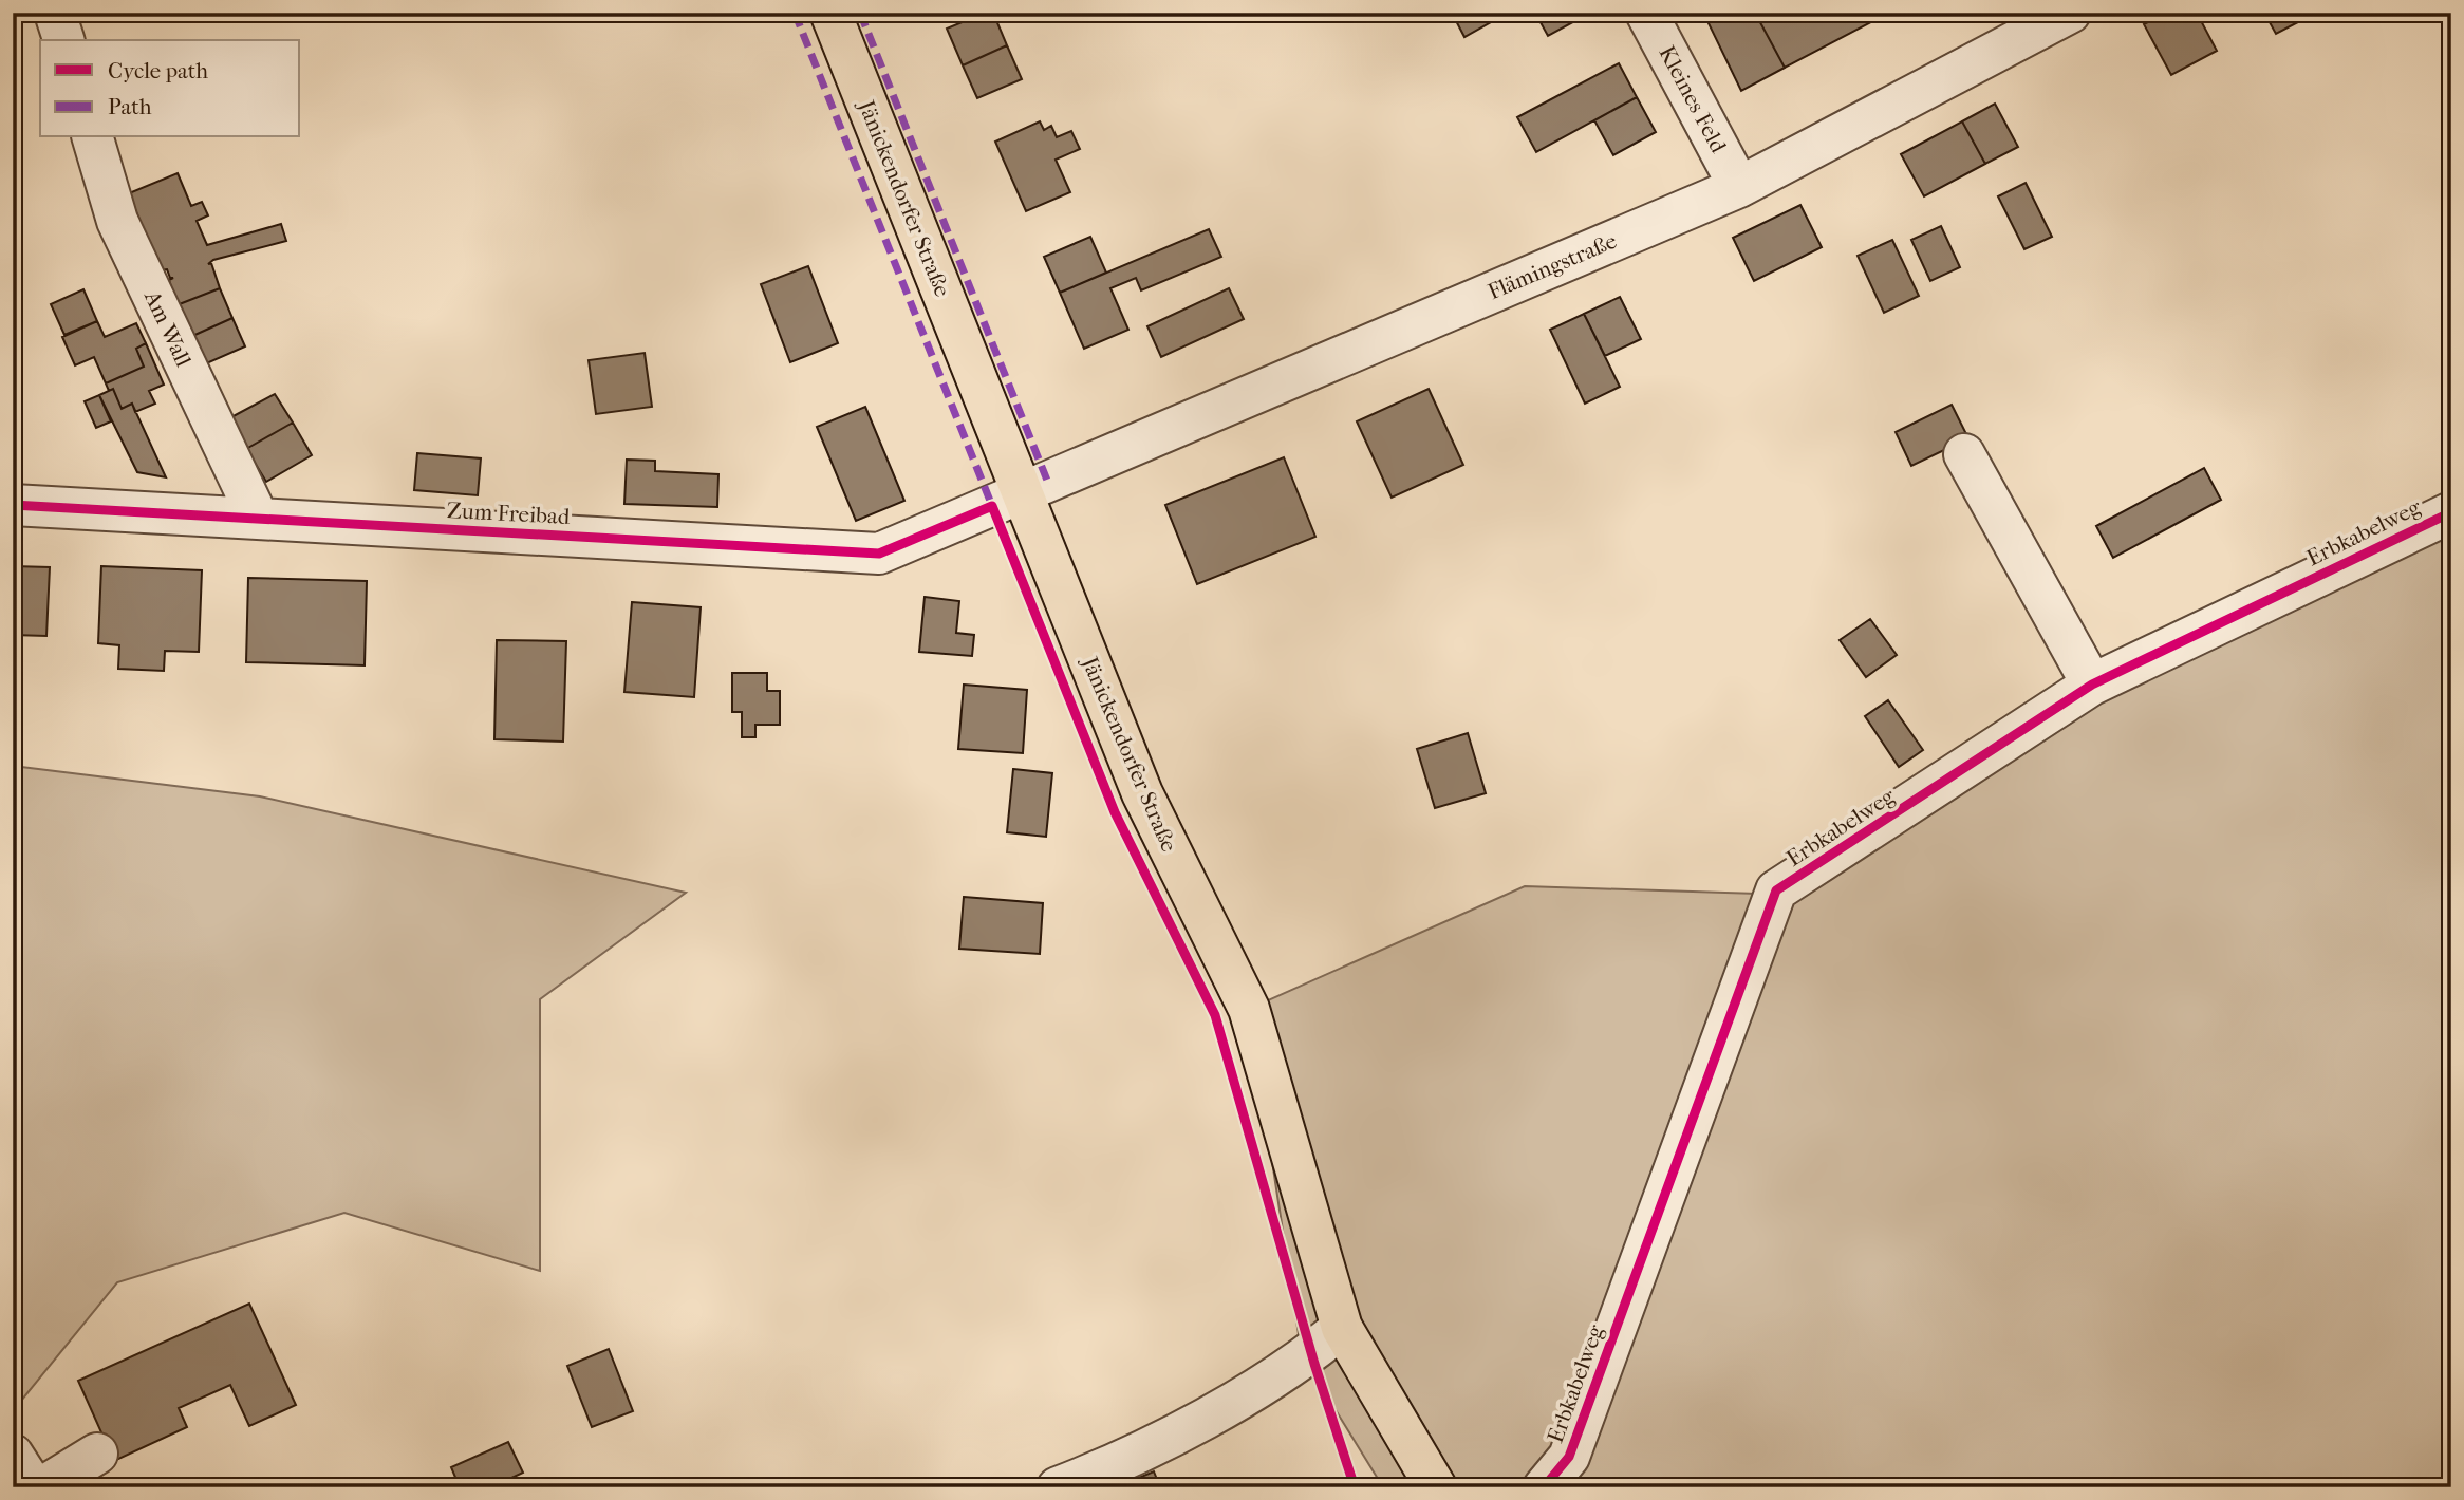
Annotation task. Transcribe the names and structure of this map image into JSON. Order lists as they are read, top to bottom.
{
  "streets": {
    "main road": ["Jänickendorfer Straße"],
    "street": [
      "Kleines Feld",
      "Flämingstraße",
      "Am Wall",
      "Zum Freibad",
      "Erbkabelweg"
    ]
  },
  "crossings": [
    ["Kleines Feld", "Flämingstraße"],
    ["Jänickendorfer Straße", "Flämingstraße"],
    ["Jänickendorfer Straße", "Zum Freibad"],
    ["Flämingstraße", "Zum Freibad"],
    ["Am Wall", "Zum Freibad"]
  ],
  "legend": ["Cycle path", "Path"]
}
